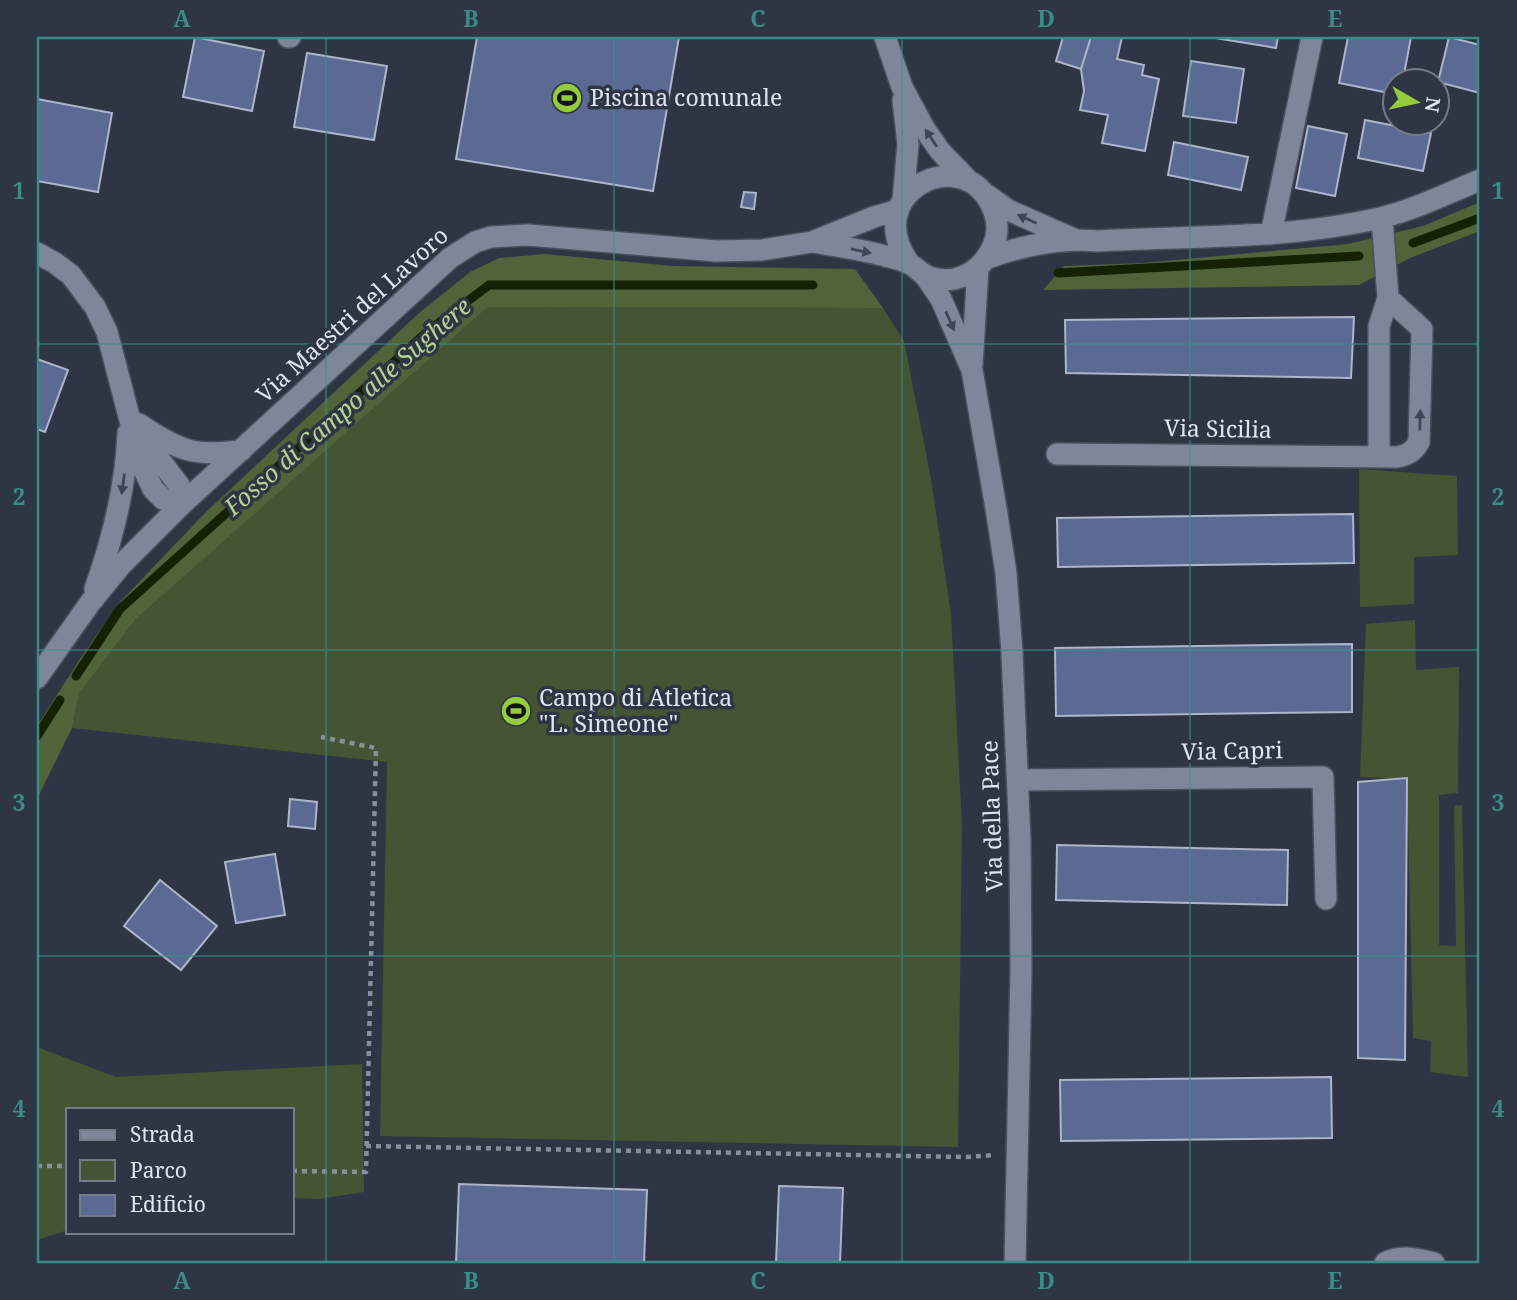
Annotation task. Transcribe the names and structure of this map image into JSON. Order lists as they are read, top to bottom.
{
  "streets": {
    "street": [
      "Via Maestri del Lavoro",
      "Via Sicilia",
      "Via Capri",
      "Via della Pace"
    ]
  },
  "crossings": [
    ["Via Maestri del Lavoro", "Via della Pace"],
    ["Via Capri", "Via della Pace"]
  ],
  "water": ["Fosso di Campo alle Sughere"],
  "places": {
    "sports": ["Piscina comunale", "Campo di Atletica \"L. Simeone\""]
  },
  "legend": ["Strada", "Parco", "Edificio"],
  "north": "right",
  "grid": {
    "columns": [
      "A",
      "B",
      "C",
      "D",
      "E"
    ],
    "rows": [
      "1",
      "2",
      "3",
      "4"
    ]
  }
}
